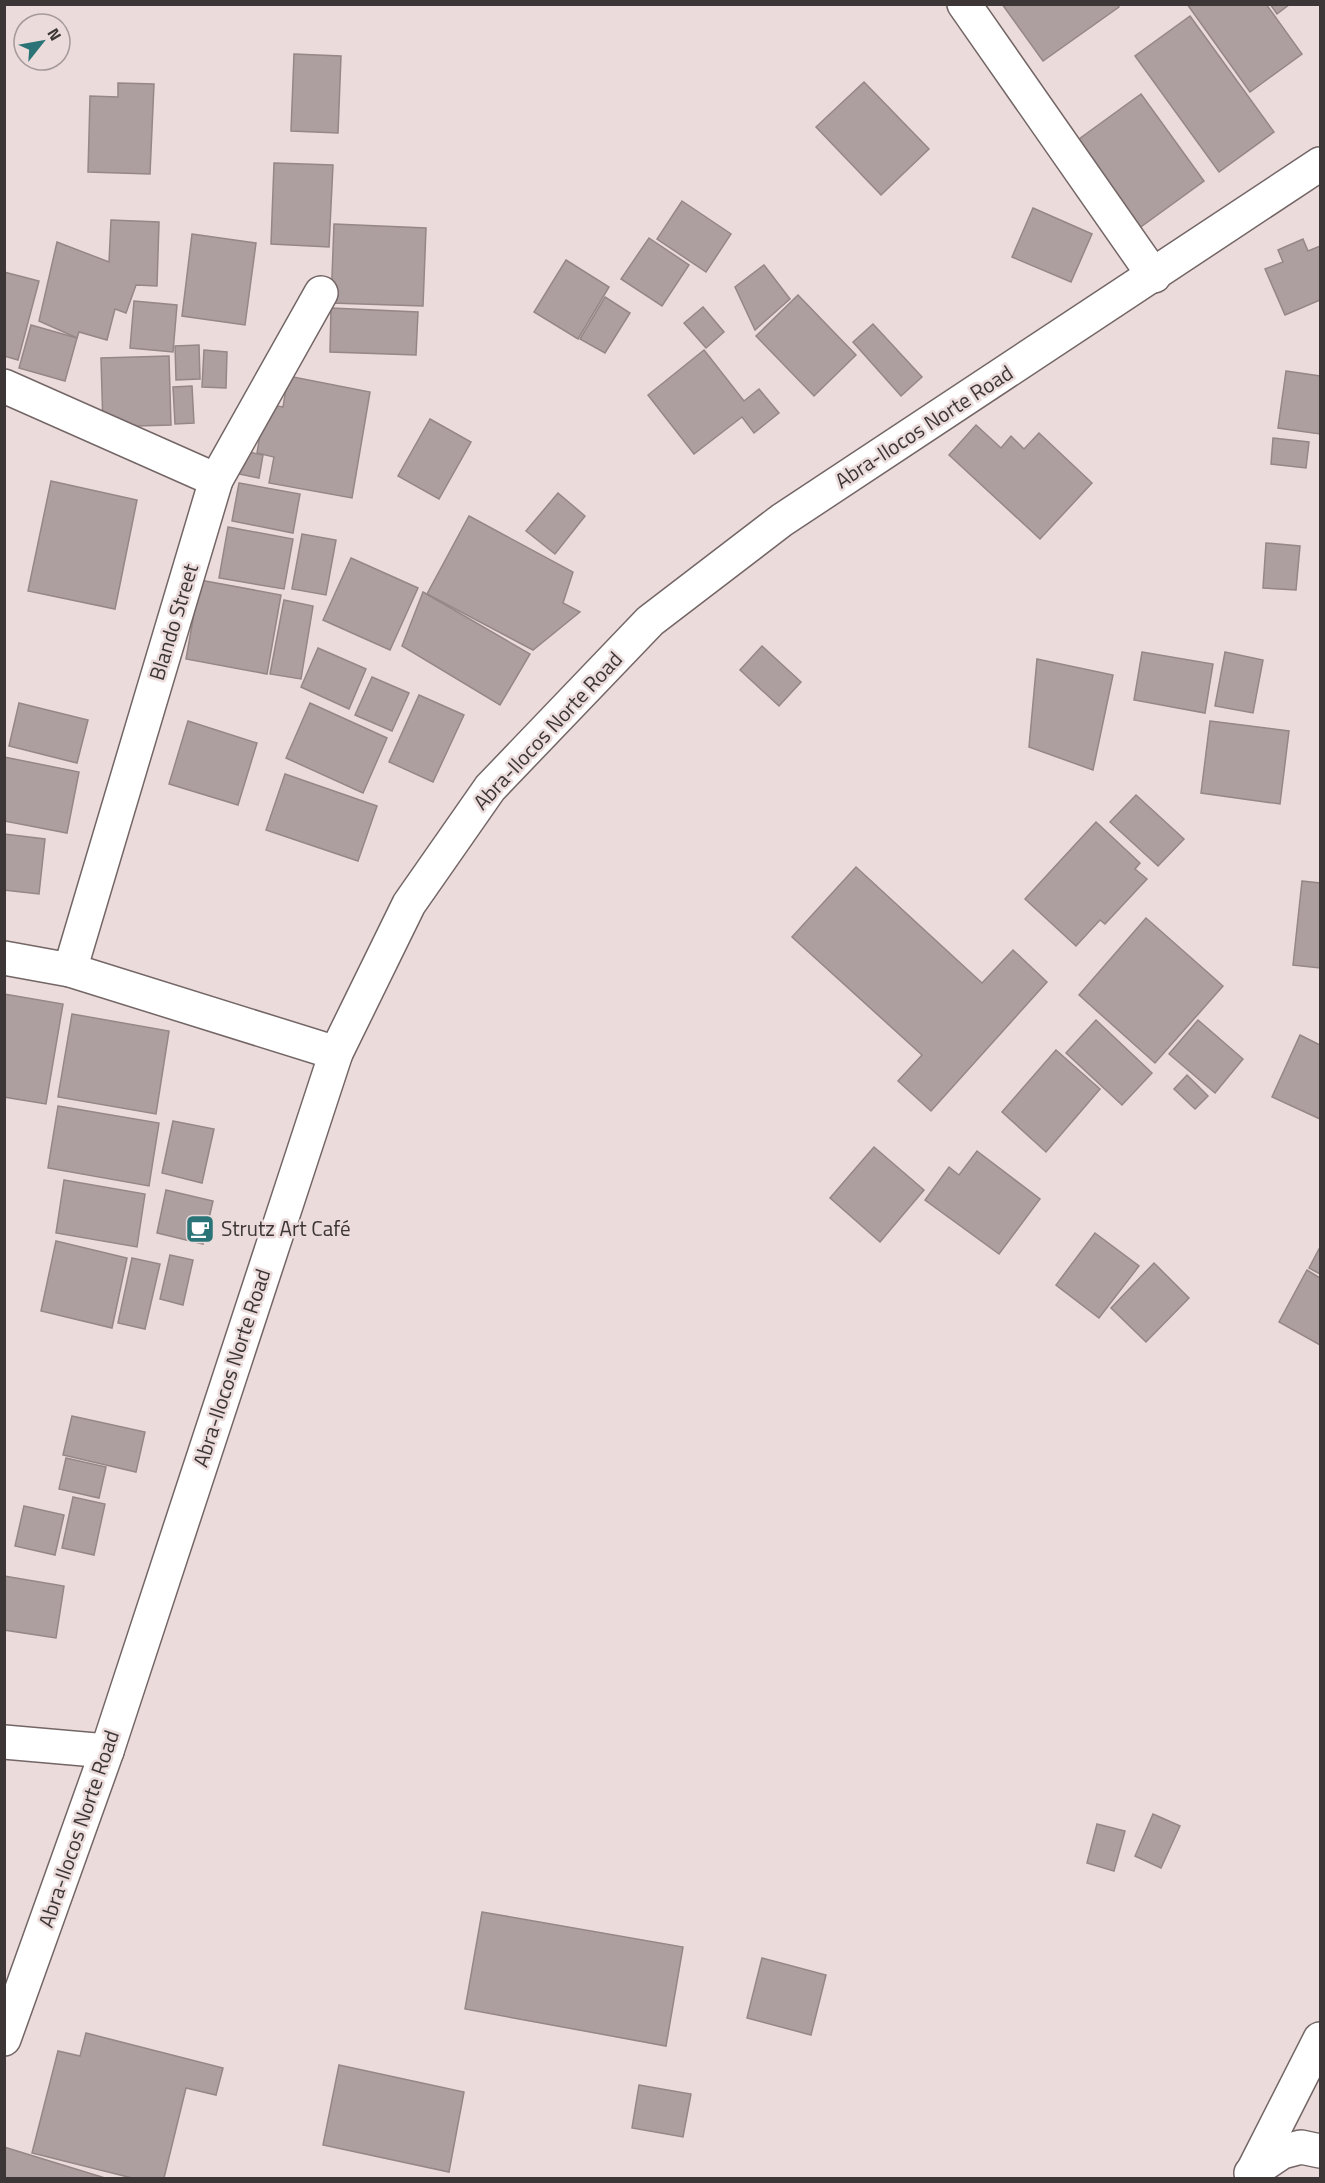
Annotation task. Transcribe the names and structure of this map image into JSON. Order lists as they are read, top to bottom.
{
  "streets": {
    "main road": ["Abra-Ilocos Norte Road", "Blando Street"]
  },
  "places": {
    "cafe": ["Strutz Art Café"]
  },
  "north": "top right"
}
